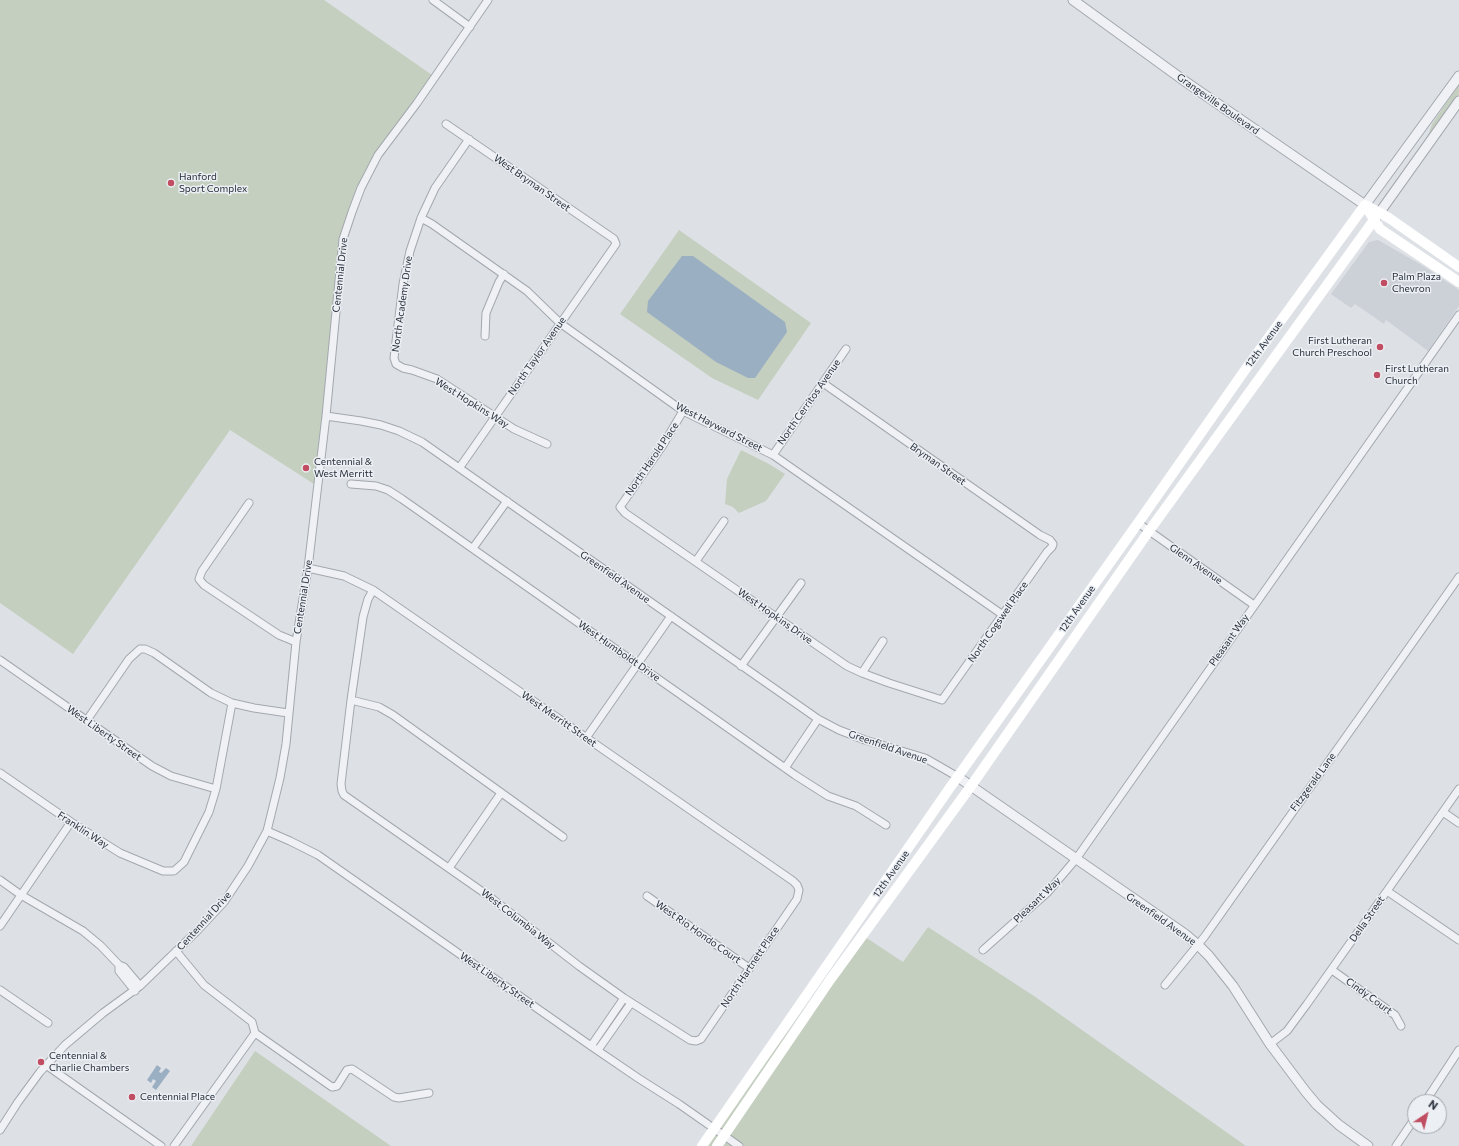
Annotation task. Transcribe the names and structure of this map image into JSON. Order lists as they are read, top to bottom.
{
  "streets": {
    "main road": ["12th Avenue"],
    "street": [
      "Grangeville Boulevard",
      "West Bryman Street",
      "Centennial Drive",
      "North Academy Drive",
      "North Taylor Avenue",
      "North Cerritos Avenue",
      "West Hopkins Way",
      "West Hayward Street",
      "North Harold Place",
      "Bryman Street",
      "Glenn Avenue",
      "Greenfield Avenue",
      "West Hopkins Drive",
      "North Cogswell Place",
      "Pleasant Way",
      "West Humboldt Drive",
      "West Merritt Street",
      "West Liberty Street",
      "Fitzgerald Lane",
      "Franklin Way",
      "West Columbia Way",
      "Della Street",
      "West Rio Hondo Court",
      "North Hartnett Place",
      "Cindy Court"
    ]
  },
  "crossings": [
    ["Grangeville Boulevard", "12th Avenue"],
    ["West Bryman Street", "North Academy Drive"],
    ["West Bryman Street", "North Taylor Avenue"],
    ["Centennial Drive", "Greenfield Avenue"],
    ["Centennial Drive", "West Merritt Street"],
    ["Centennial Drive", "West Liberty Street"],
    ["North Academy Drive", "West Hopkins Way"],
    ["North Academy Drive", "West Hayward Street"],
    ["12th Avenue", "Glenn Avenue"],
    ["12th Avenue", "Greenfield Avenue"],
    ["12th Avenue", "West Liberty Street"],
    ["North Taylor Avenue", "West Hopkins Way"],
    ["North Taylor Avenue", "West Hayward Street"],
    ["North Taylor Avenue", "Greenfield Avenue"],
    ["North Cerritos Avenue", "West Hayward Street"],
    ["North Cerritos Avenue", "Bryman Street"],
    ["West Hayward Street", "North Harold Place"],
    ["West Hayward Street", "North Cogswell Place"],
    ["North Harold Place", "West Hopkins Drive"],
    ["Bryman Street", "North Cogswell Place"],
    ["Glenn Avenue", "Pleasant Way"],
    ["Greenfield Avenue", "Pleasant Way"],
    ["Greenfield Avenue", "Fitzgerald Lane"],
    ["Greenfield Avenue", "Della Street"],
    ["West Hopkins Drive", "North Cogswell Place"],
    ["West Merritt Street", "North Hartnett Place"],
    ["West Liberty Street", "Franklin Way"],
    ["West Columbia Way", "North Hartnett Place"],
    ["Della Street", "Cindy Court"],
    ["West Rio Hondo Court", "North Hartnett Place"]
  ],
  "places": [
    "Hanford Sport Complex",
    "Palm Plaza Chevron",
    "First Lutheran Church Preschool",
    "First Lutheran Church",
    "Centennial & West Merritt",
    "Centennial & Charlie Chambers",
    "Centennial Place"
  ],
  "north": "top right"
}
